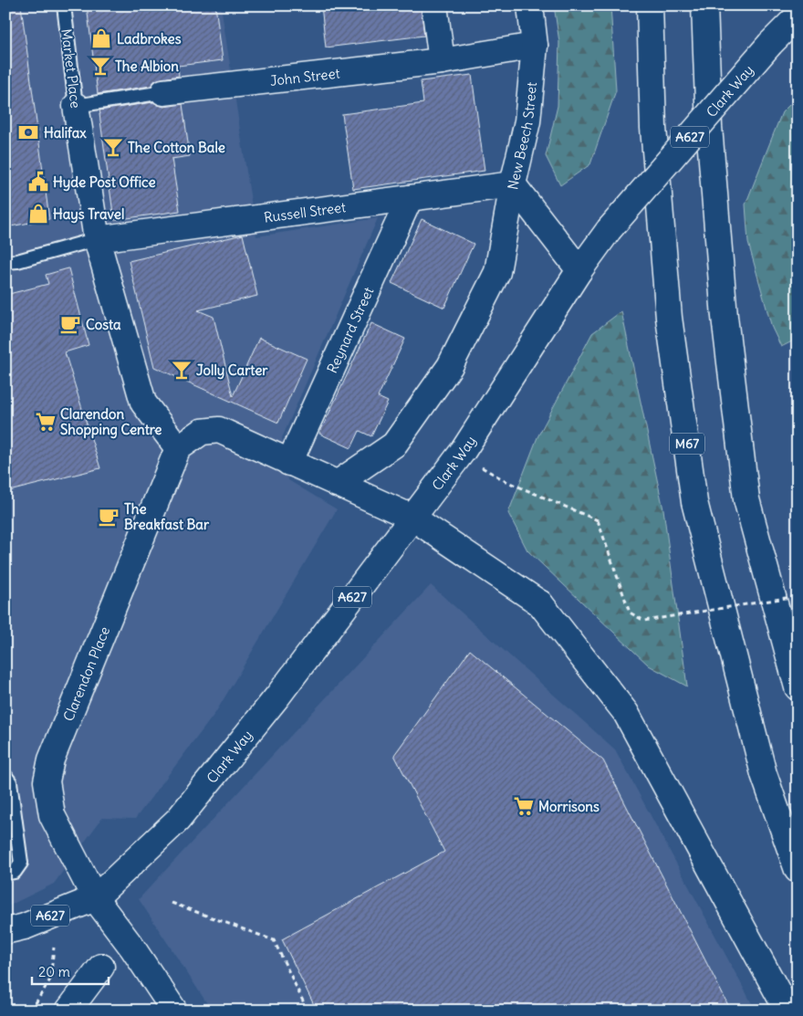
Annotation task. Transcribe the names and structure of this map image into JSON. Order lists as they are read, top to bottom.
{
  "streets": {
    "main road": [
      "Market Place",
      "John Street",
      "Clark Way",
      "New Beech Street",
      "A627",
      "Russell Street",
      "Reynard Street",
      "M67",
      "Clarendon Place"
    ]
  },
  "crossings": [
    ["Market Place", "John Street"],
    ["Market Place", "Russell Street"],
    ["Market Place", "Clarendon Place"],
    ["John Street", "New Beech Street"],
    ["Clark Way", "New Beech Street"],
    ["Clark Way", "A627"],
    ["Clark Way", "Clarendon Place"],
    ["New Beech Street", "Russell Street"],
    ["A627", "Clarendon Place"],
    ["Russell Street", "Reynard Street"]
  ],
  "places": {
    "shop": ["Ladbrokes", "Hays Travel"],
    "bar": ["The Albion", "The Cotton Bale", "Jolly Carter"],
    "bank": ["Halifax"],
    "public building": ["Hyde Post Office"],
    "cafe": ["Costa", "The Breakfast Bar"],
    "supermarket": ["Clarendon Shopping Centre", "Morrisons"]
  },
  "scale_bar": "20 m"
}
